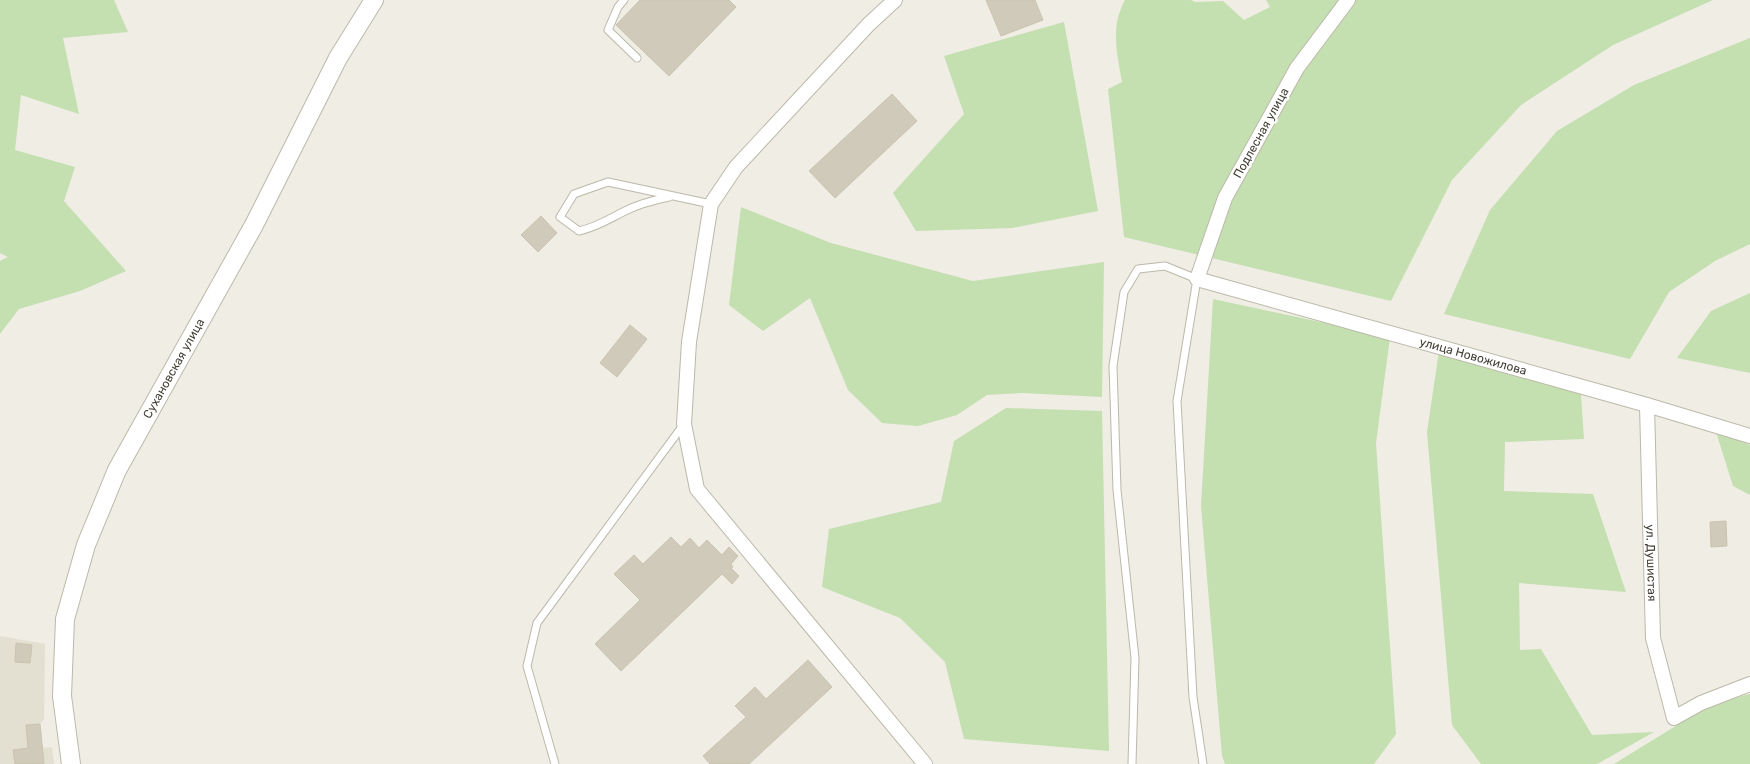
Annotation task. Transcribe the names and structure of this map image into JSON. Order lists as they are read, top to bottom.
{
  "streets": {
    "street": [
      "Подлесная улица",
      "улица Новожилова",
      "Сухановская улица",
      "ул. Душистая"
    ]
  },
  "crossings": [
    ["Подлесная улица", "улица Новожилова"],
    ["улица Новожилова", "ул. Душистая"]
  ]
}
